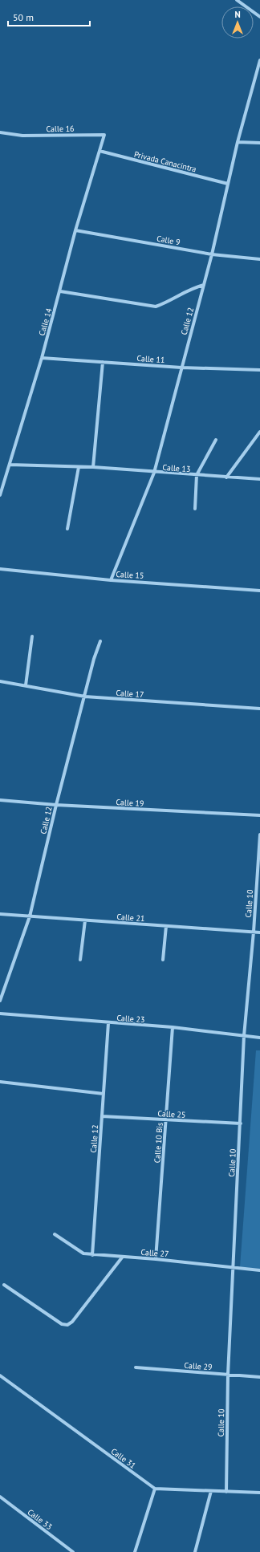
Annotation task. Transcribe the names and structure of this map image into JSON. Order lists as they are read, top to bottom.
{
  "streets": {
    "street": [
      "Calle 16",
      "Privada Canacintra",
      "Calle 9",
      "Calle 12",
      "Calle 14",
      "Calle 11",
      "Calle 13",
      "Calle 15",
      "Calle 17",
      "Calle 19",
      "Calle 10",
      "Calle 21",
      "Calle 23",
      "Calle 25",
      "Calle 10 Bis",
      "Calle 27",
      "Calle 29",
      "Calle 31",
      "Calle 33"
    ]
  },
  "crossings": [
    ["Calle 16", "Privada Canacintra"],
    ["Calle 16", "Calle 14"],
    ["Privada Canacintra", "Calle 12"],
    ["Privada Canacintra", "Calle 14"],
    ["Calle 9", "Calle 12"],
    ["Calle 9", "Calle 14"],
    ["Calle 12", "Calle 11"],
    ["Calle 12", "Calle 13"],
    ["Calle 12", "Calle 15"],
    ["Calle 12", "Calle 17"],
    ["Calle 12", "Calle 19"],
    ["Calle 12", "Calle 21"],
    ["Calle 12", "Calle 23"],
    ["Calle 12", "Calle 25"],
    ["Calle 12", "Calle 27"],
    ["Calle 14", "Calle 11"],
    ["Calle 14", "Calle 13"],
    ["Calle 10", "Calle 21"],
    ["Calle 10", "Calle 23"],
    ["Calle 10", "Calle 25"],
    ["Calle 10", "Calle 27"],
    ["Calle 10", "Calle 29"],
    ["Calle 23", "Calle 10 Bis"],
    ["Calle 25", "Calle 10 Bis"],
    ["Calle 10 Bis", "Calle 27"]
  ],
  "scale_bar": "50 m",
  "north": "top"
}
